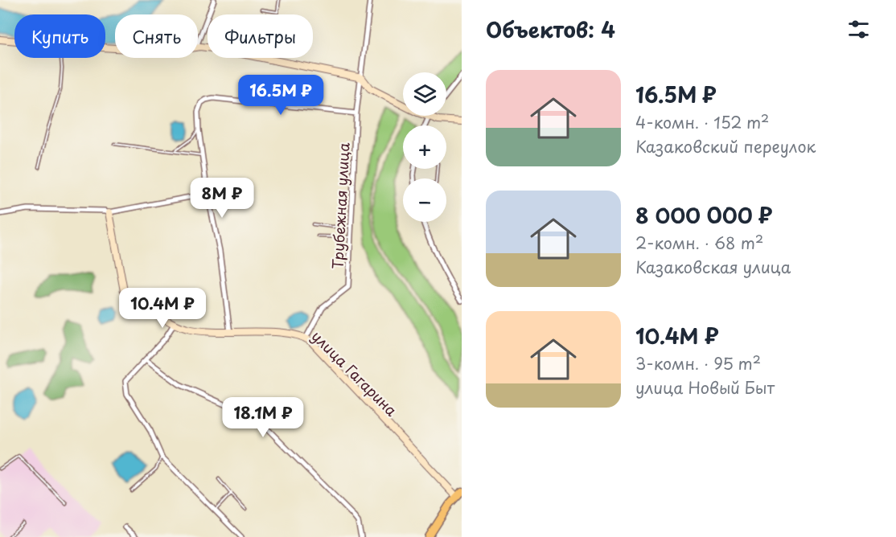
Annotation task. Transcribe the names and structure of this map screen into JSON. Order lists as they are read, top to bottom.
{
  "streets": {
    "street": ["Трубежная улица", "улица Гагарина"]
  },
  "crossings": [
    ["Трубежная улица", "улица Гагарина"]
  ],
  "page": {
    "heading": "Объектов: 4",
    "chip": ["Купить", "Снять", "Фильтры"],
    "list": [
      {
        "name": "16.5M ₽",
        "note": "4-комн. · 152 m² · Казаковский переулок"
      },
      {
        "name": "8 000 000 ₽",
        "note": "2-комн. · 68 m² · Казаковская улица"
      },
      {
        "name": "10.4M ₽",
        "note": "3-комн. · 95 m² · улица Новый Быт"
      }
    ],
    "map_buttons": ["+", "−"],
    "price": [
      "16.5M ₽",
      "8M ₽",
      "10.4M ₽",
      "18.1M ₽"
    ]
  }
}
